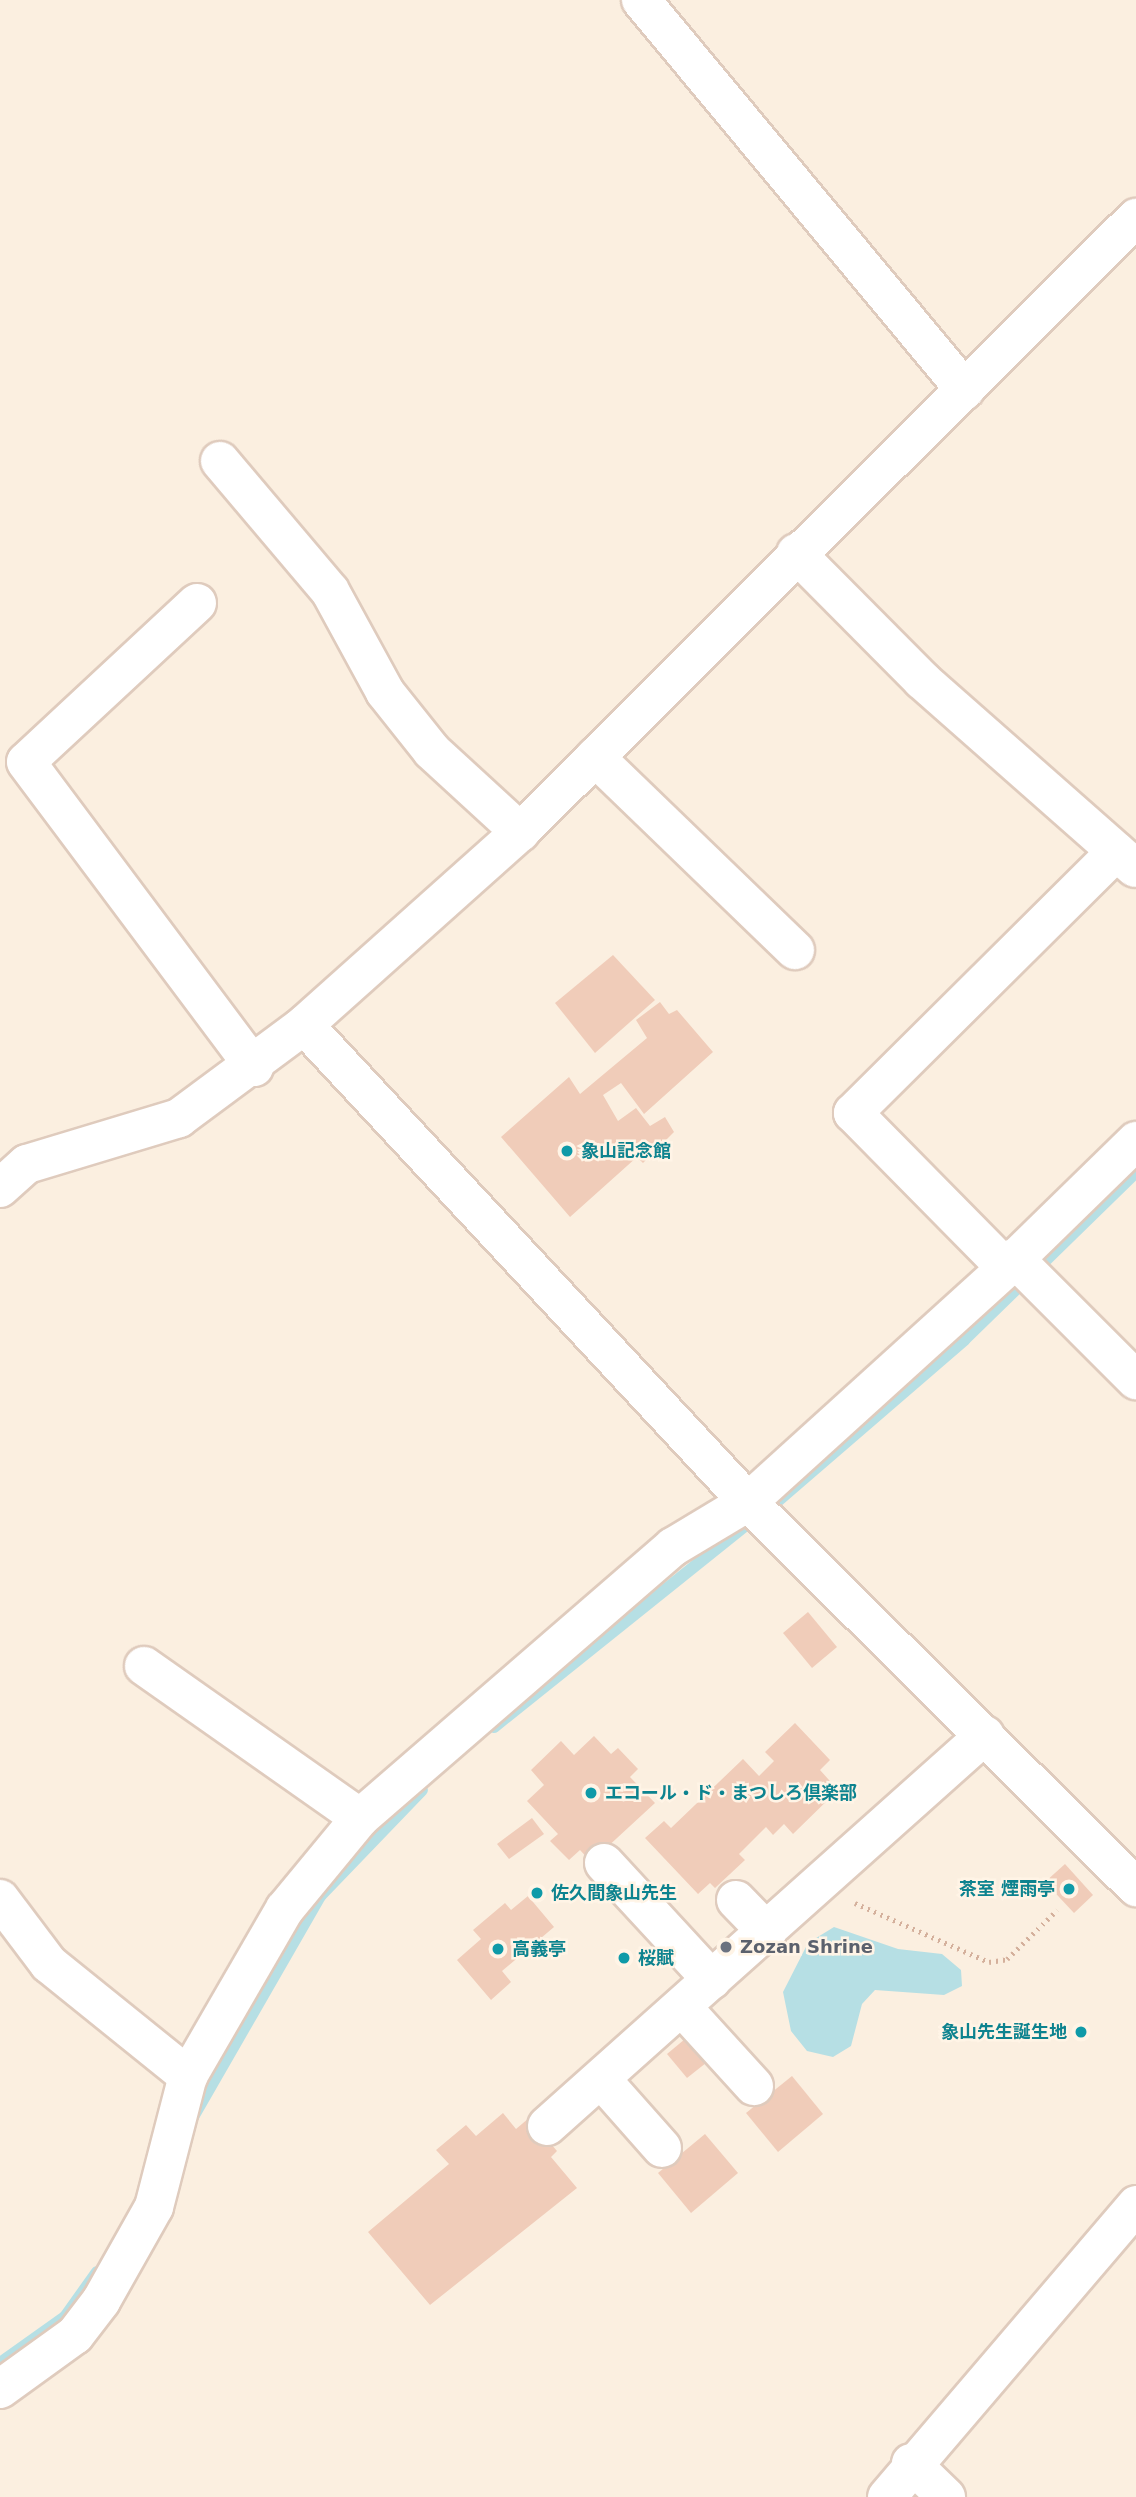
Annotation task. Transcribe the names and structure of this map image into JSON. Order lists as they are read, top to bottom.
{
  "places": [
    "象山記念館",
    "エコール・ド・まつしろ倶楽部",
    "茶室 煙雨亭",
    "佐久間象山先生",
    "Zozan Shrine",
    "高義亭",
    "桜賦",
    "象山先生誕生地"
  ]
}
